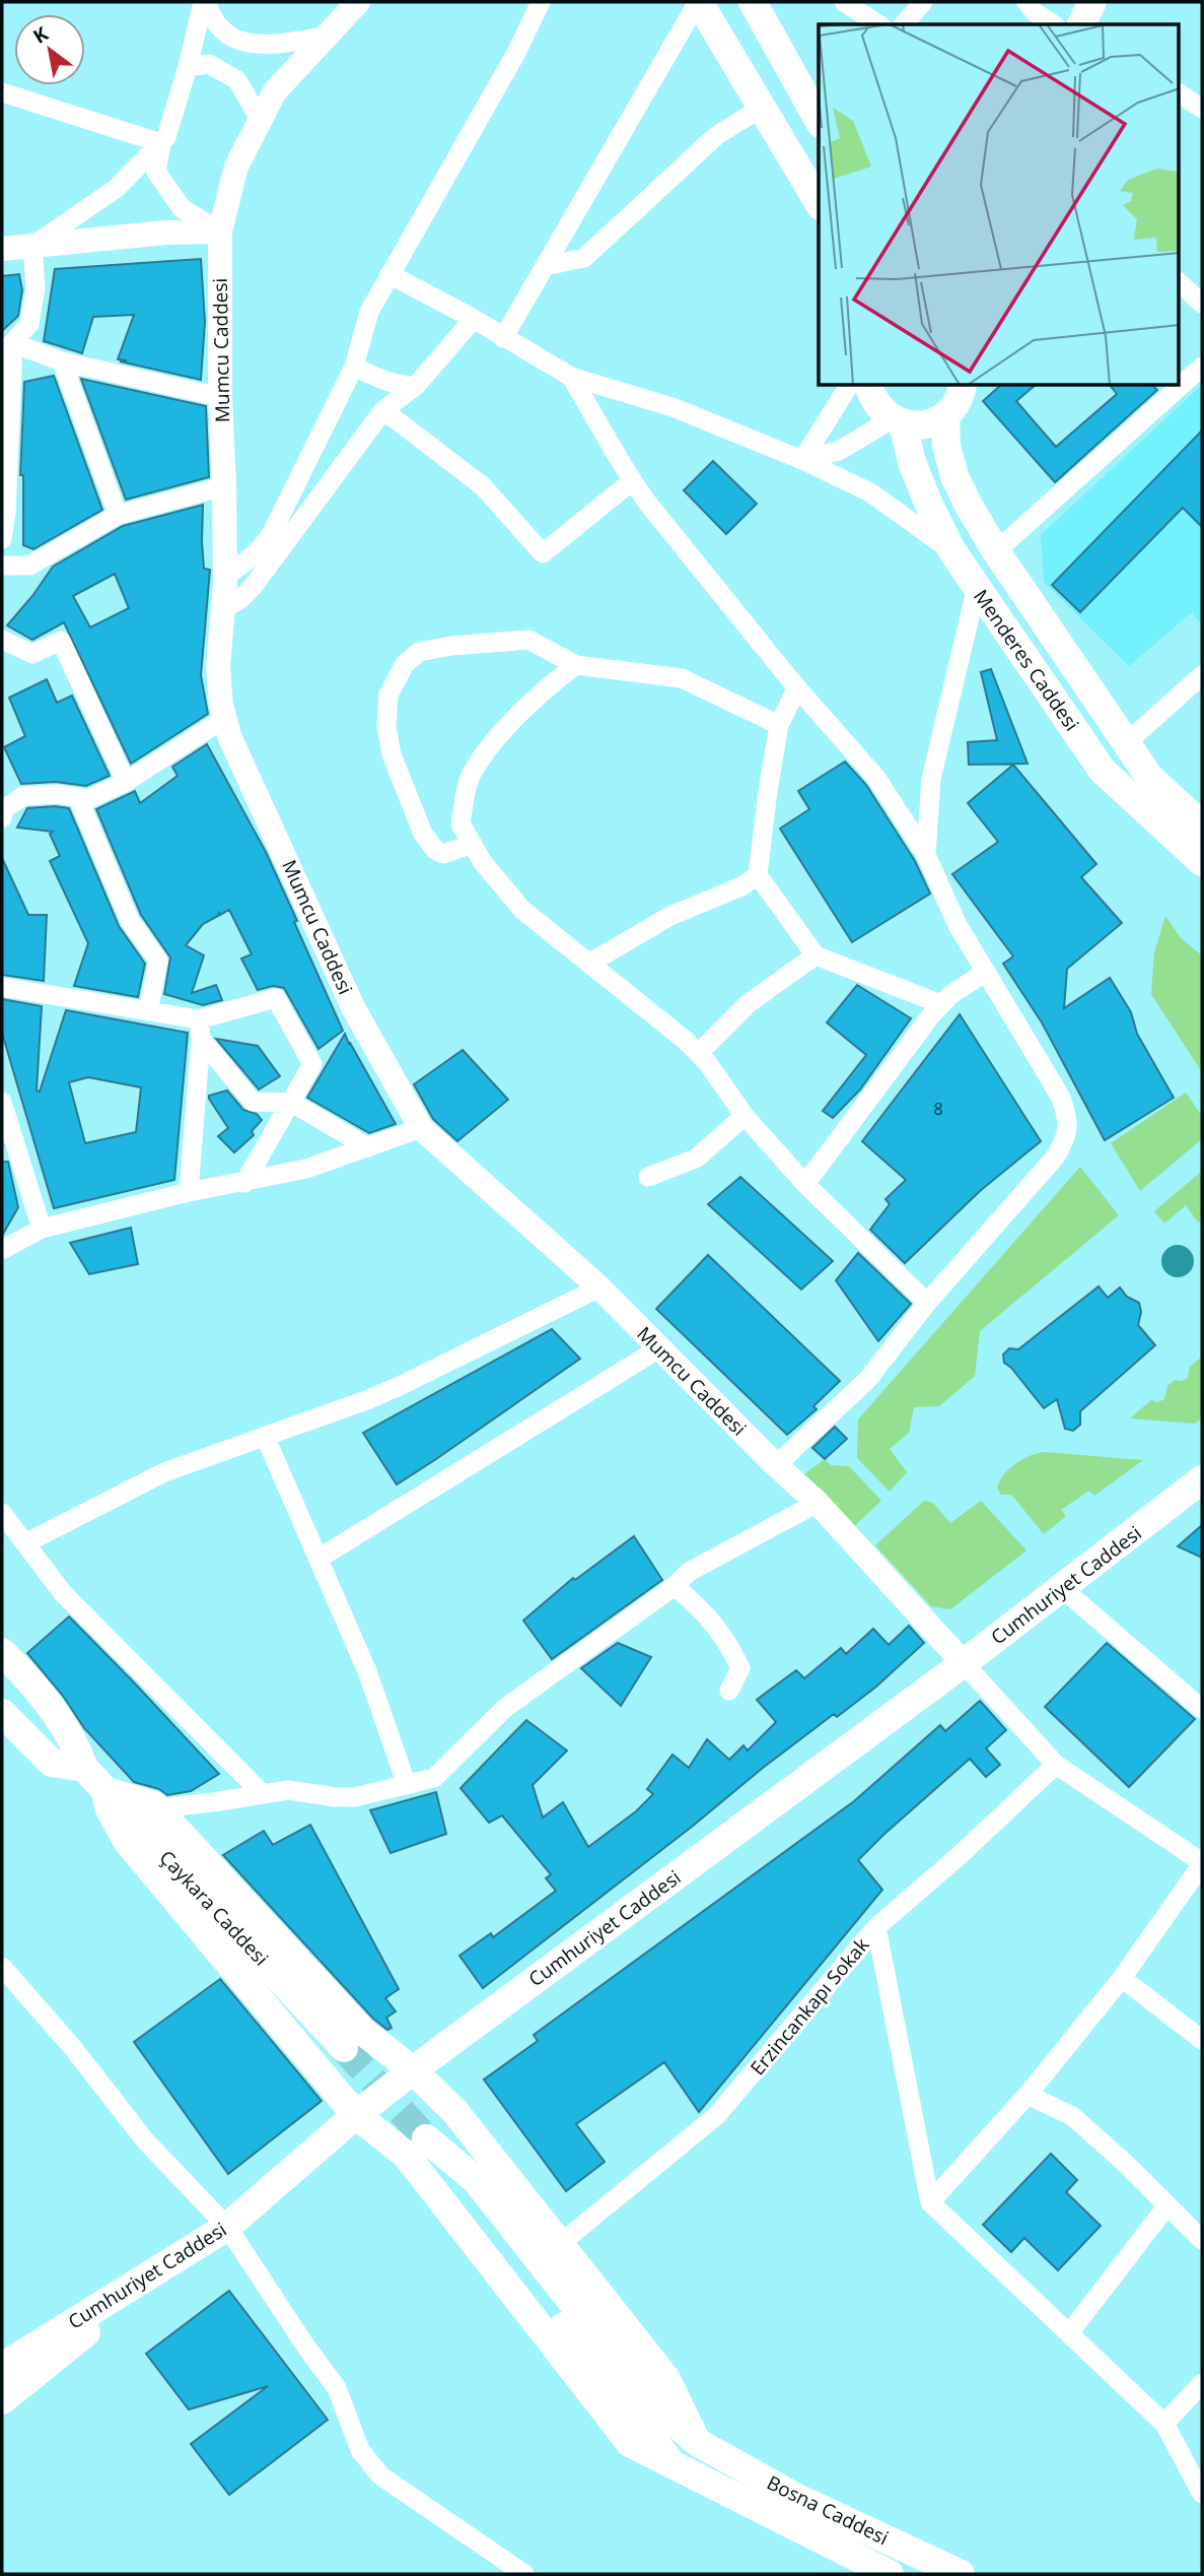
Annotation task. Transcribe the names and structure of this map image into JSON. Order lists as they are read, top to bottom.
{
  "streets": {
    "main road": [
      "Menderes Caddesi",
      "Cumhuriyet Caddesi",
      "Çaykara Caddesi",
      "Bosna Caddesi"
    ],
    "street": ["Mumcu Caddesi", "Erzincankapı Sokak"]
  },
  "crossings": [
    ["Mumcu Caddesi", "Cumhuriyet Caddesi"]
  ],
  "house_numbers": ["8"],
  "north": "top left"
}
